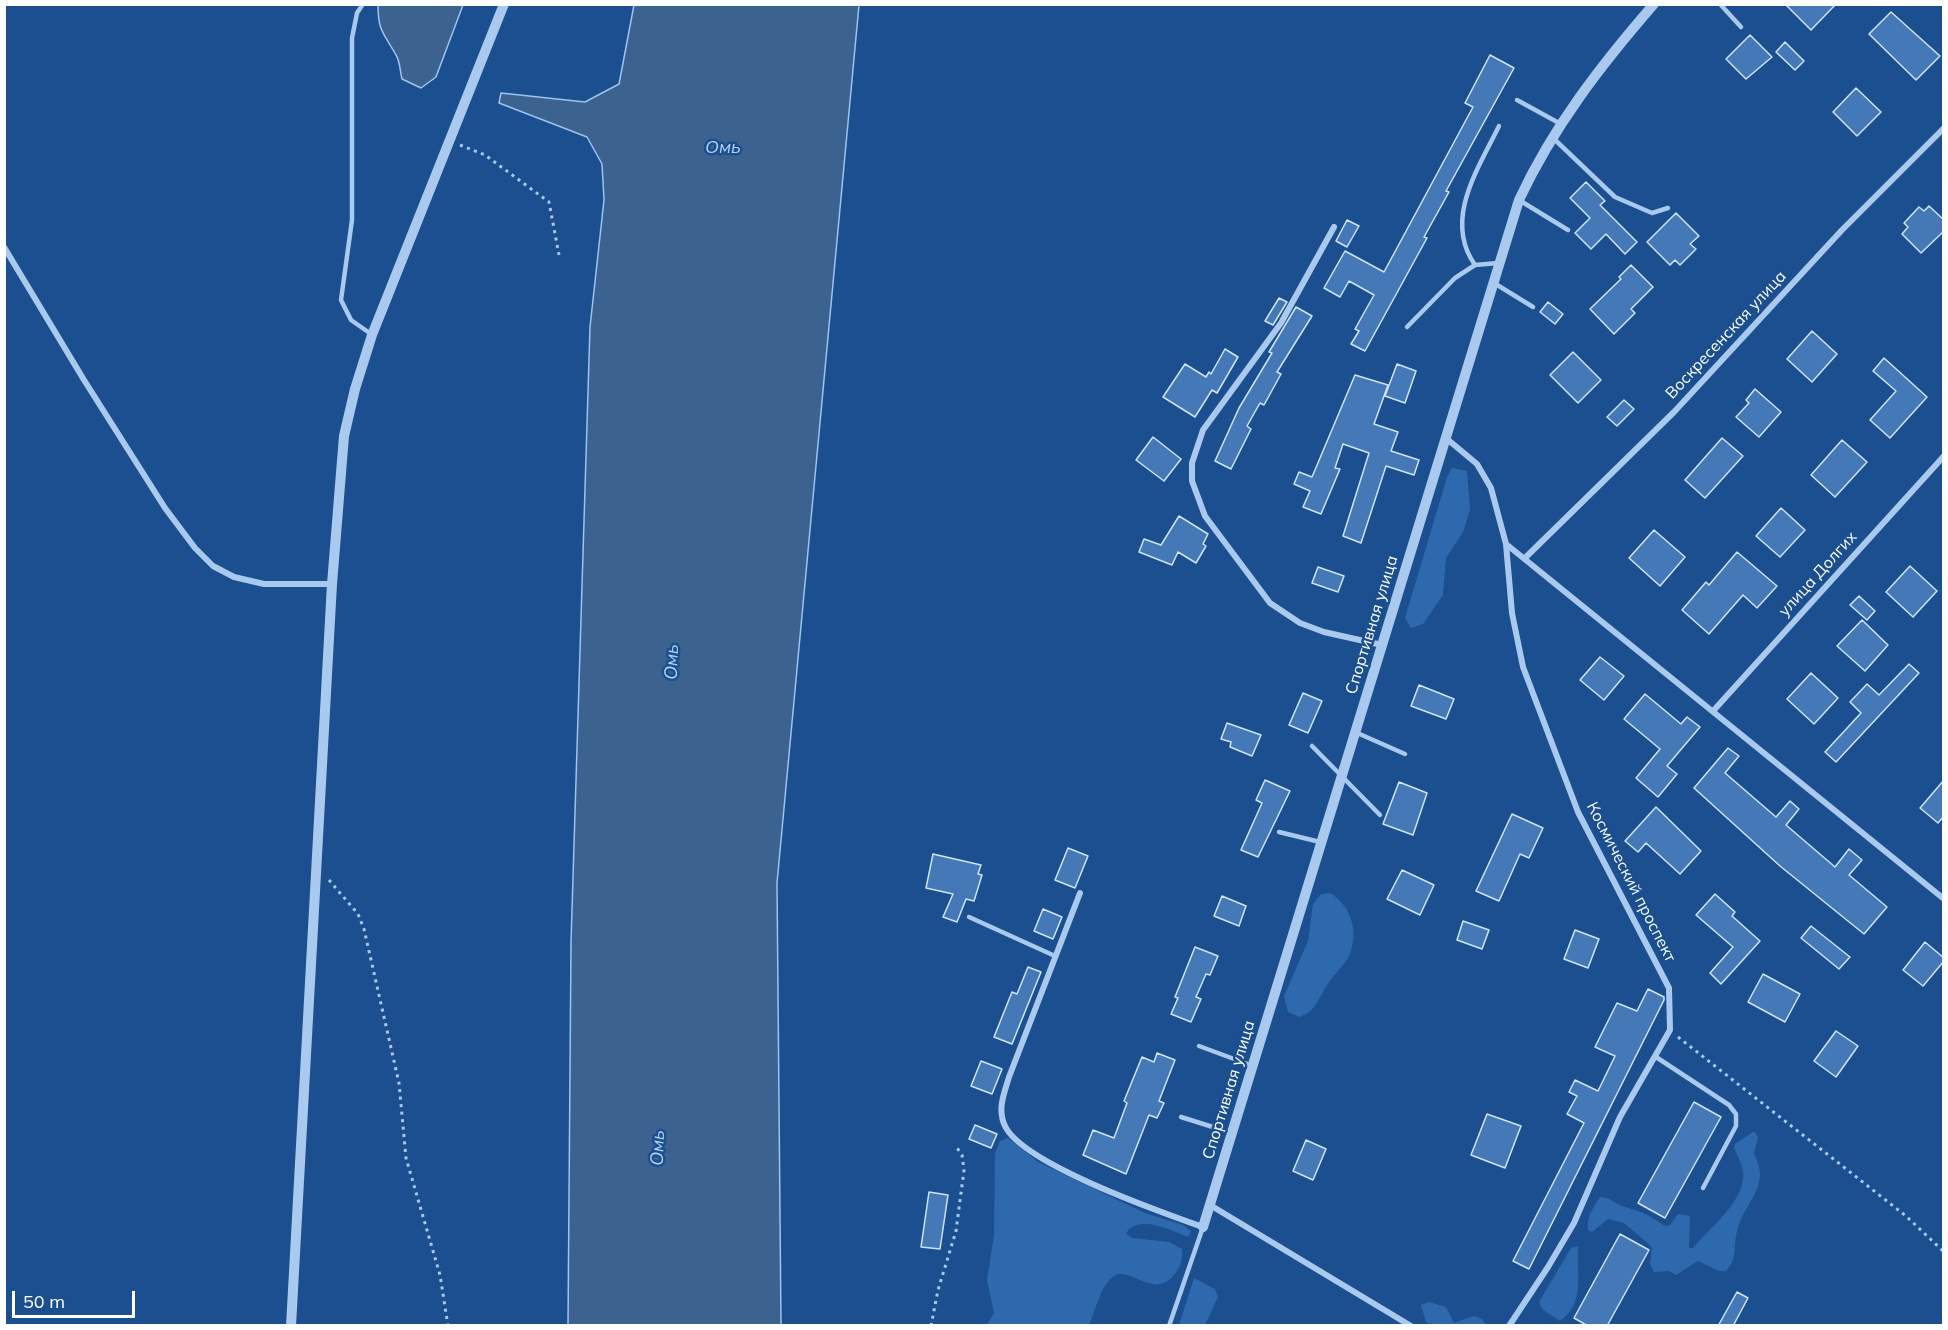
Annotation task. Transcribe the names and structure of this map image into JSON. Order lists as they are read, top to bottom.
{
  "streets": {
    "street": [
      "Воскресенская улица",
      "улица Долгих",
      "Спортивная улица",
      "Космический проспект"
    ]
  },
  "crossings": [
    ["Спортивная улица", "Космический проспект"]
  ],
  "water": ["Омь"],
  "scale_bar": "50 m"
}
